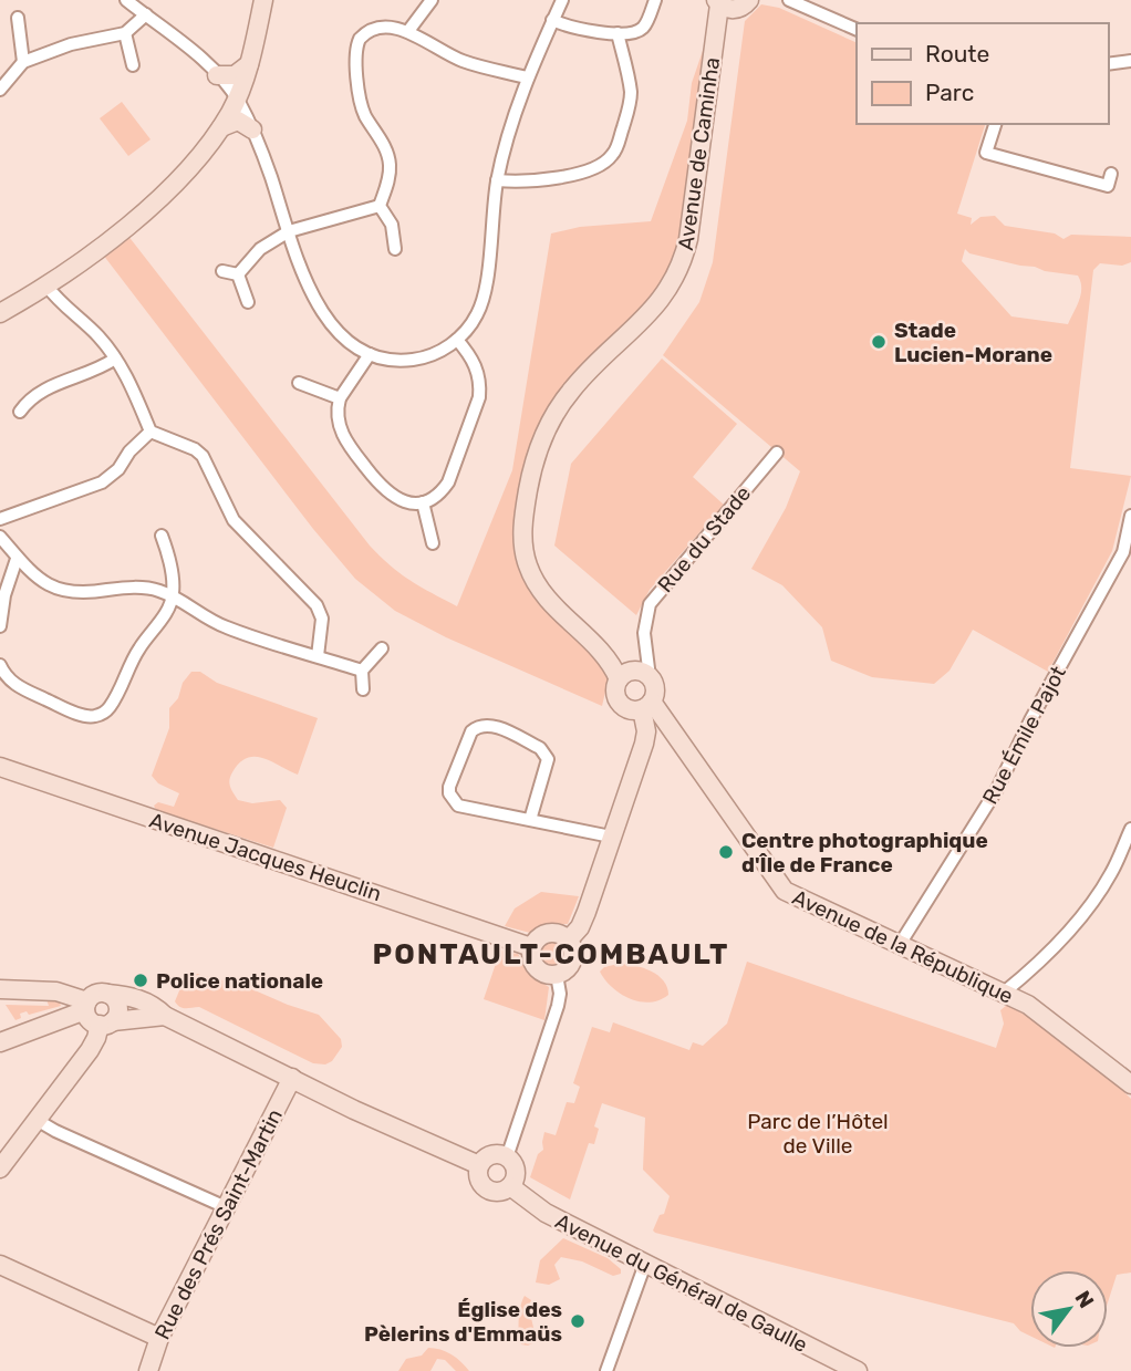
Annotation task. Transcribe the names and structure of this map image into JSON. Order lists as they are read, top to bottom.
{
  "streets": {
    "street": [
      "Avenue de Caminha",
      "Rue du Stade",
      "Rue Émile Pajot",
      "Avenue Jacques Heuclin",
      "Avenue de la République",
      "Rue des Prés Saint-Martin",
      "Avenue du Général de Gaulle"
    ]
  },
  "crossings": [
    ["Avenue de Caminha", "Rue du Stade"],
    ["Avenue de Caminha", "Avenue de la République"],
    ["Rue du Stade", "Avenue de la République"],
    ["Rue Émile Pajot", "Avenue de la République"]
  ],
  "districts": ["PONTAULT-COMBAULT"],
  "parks": ["Parc de l’Hôtel de Ville"],
  "places": [
    "Stade Lucien-Morane",
    "Centre photographique d'Île de France",
    "Police nationale",
    "Église des Pèlerins d'Emmaüs"
  ],
  "legend": ["Route", "Parc"],
  "north": "top right"
}
